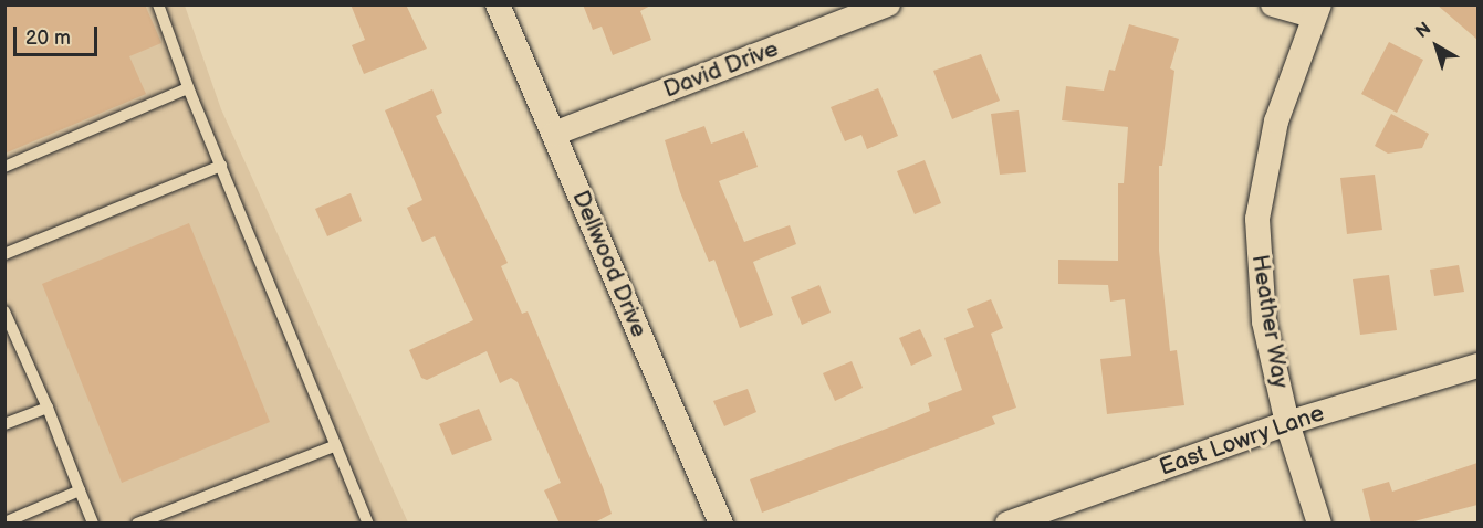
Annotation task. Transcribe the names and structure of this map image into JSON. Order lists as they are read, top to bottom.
{
  "streets": {
    "street": [
      "David Drive",
      "Dellwood Drive",
      "Heather Way",
      "East Lowry Lane"
    ]
  },
  "crossings": [
    ["David Drive", "Dellwood Drive"],
    ["Heather Way", "East Lowry Lane"]
  ],
  "scale_bar": "20 m",
  "north": "top left"
}
